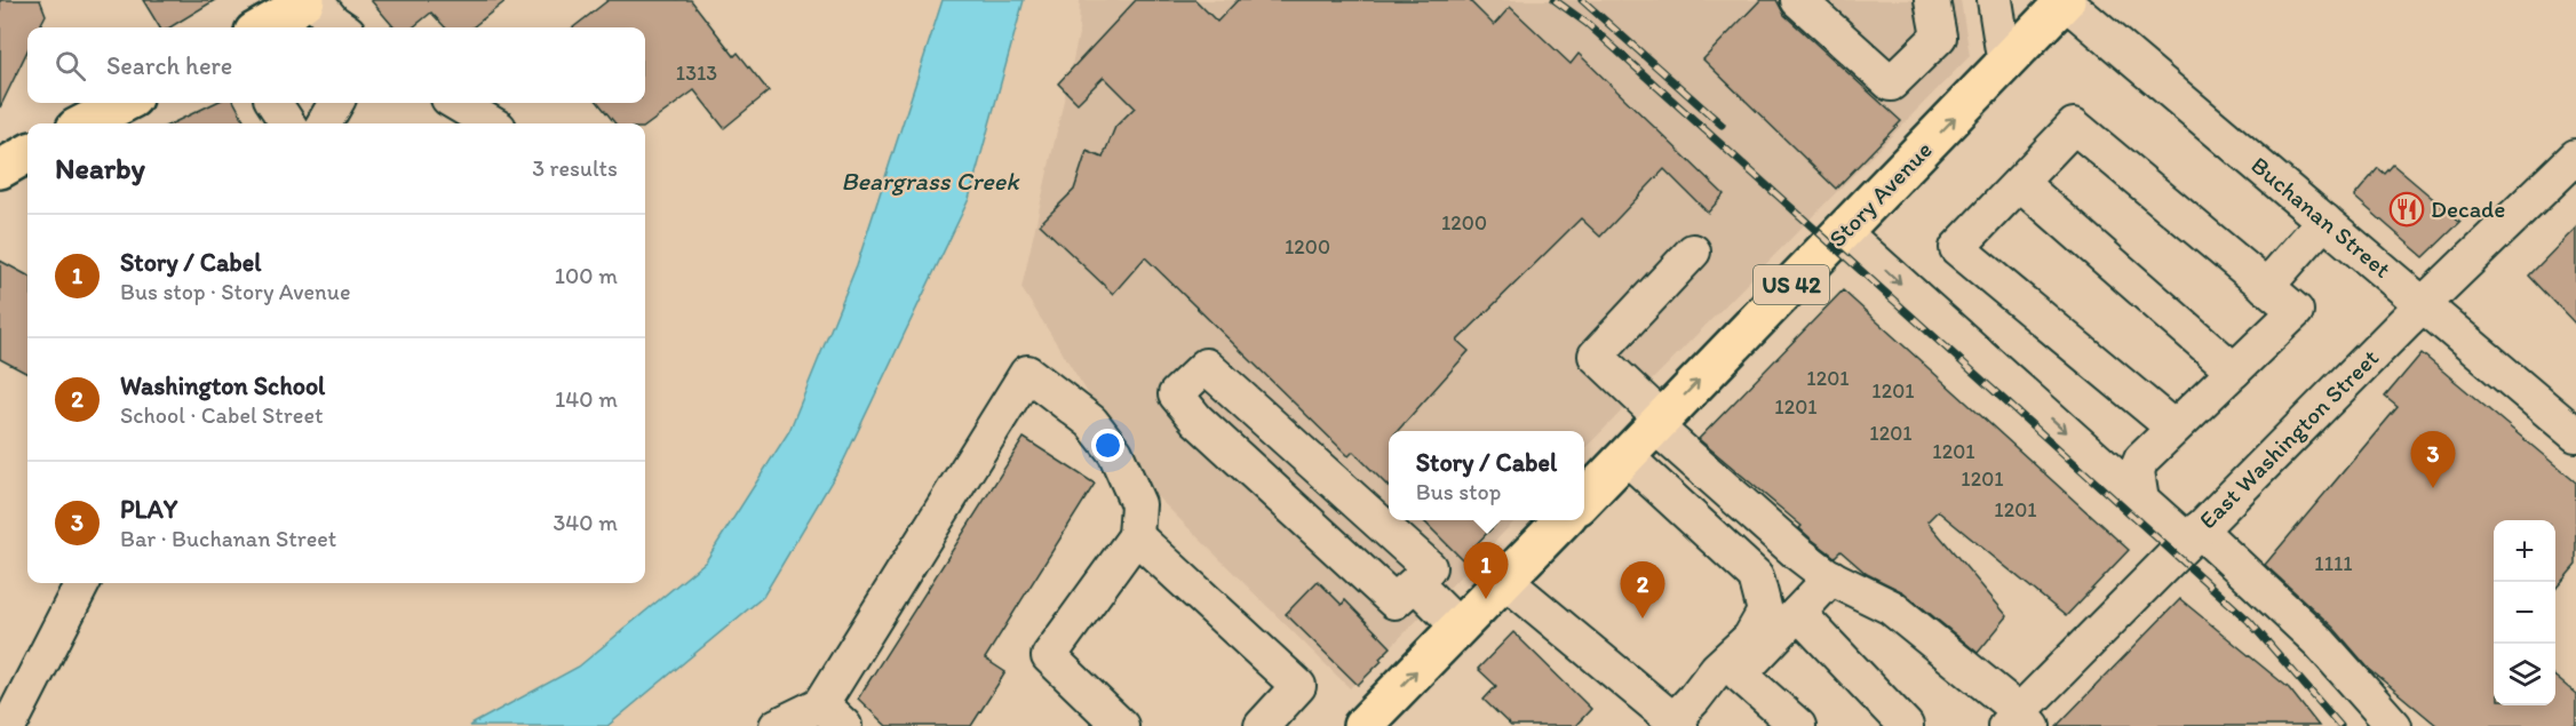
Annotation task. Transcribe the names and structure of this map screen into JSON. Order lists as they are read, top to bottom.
{
  "streets": {
    "main road": ["Story Avenue", "US 42"],
    "street": ["Buchanan Street", "East Washington Street"]
  },
  "crossings": [
    ["Story Avenue", "Buchanan Street"],
    ["Buchanan Street", "East Washington Street"]
  ],
  "one_way": ["Story Avenue"],
  "water": ["Beargrass Creek"],
  "places": {
    "restaurant": ["Decade"]
  },
  "house_numbers": [
    "1313",
    "1200",
    "1200",
    "1201",
    "1201",
    "1201",
    "1201",
    "1201",
    "1201",
    "1201",
    "1111"
  ],
  "page": {
    "search": "Search here",
    "heading": ["Nearby", "3 results"],
    "list": [
      {
        "mark": "1",
        "name": "Story / Cabel",
        "note": "Bus stop · Story Avenue",
        "value": "100 m"
      },
      {
        "mark": "2",
        "name": "Washington School",
        "note": "School · Cabel Street",
        "value": "140 m"
      },
      {
        "mark": "3",
        "name": "PLAY",
        "note": "Bar · Buchanan Street",
        "value": "340 m"
      }
    ],
    "popup": ["Story / Cabel", "Bus stop"],
    "pins": ["3", "1", "2"],
    "map_buttons": ["+", "−"]
  }
}
